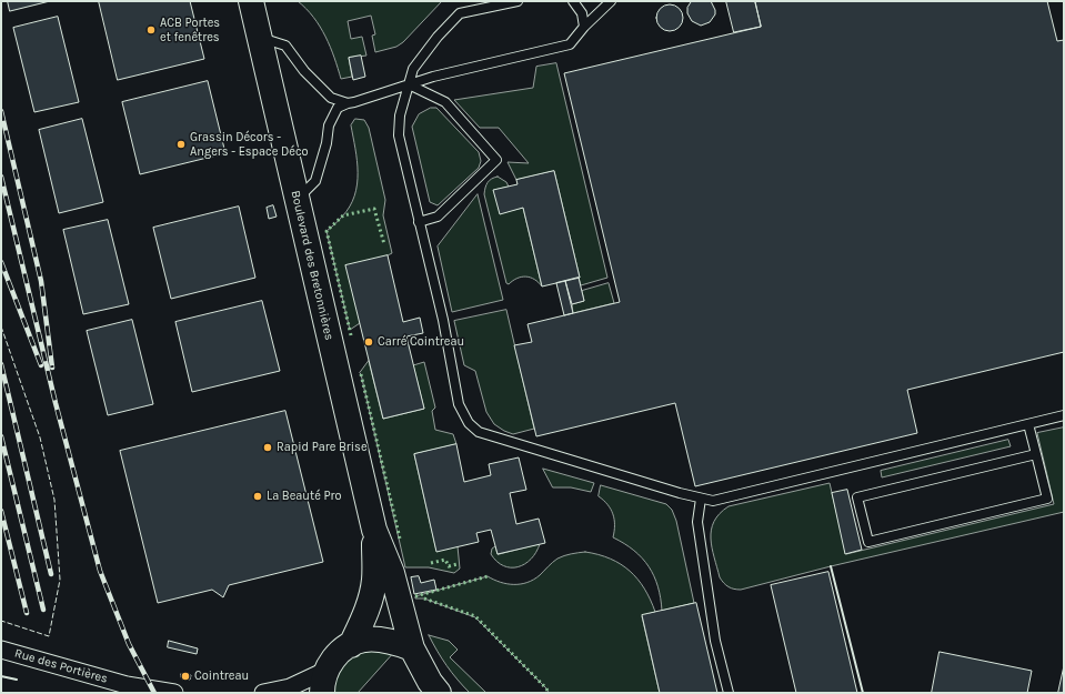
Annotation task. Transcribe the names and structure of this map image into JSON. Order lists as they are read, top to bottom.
{
  "streets": {
    "street": ["Boulevard des Bretonnières", "Rue des Portières"]
  },
  "places": [
    "ACB Portes et fenêtres",
    "Grassin Décors - Angers - Espace Déco",
    "Carré Cointreau",
    "Rapid Pare Brise",
    "La Beauté Pro",
    "Cointreau"
  ]
}
